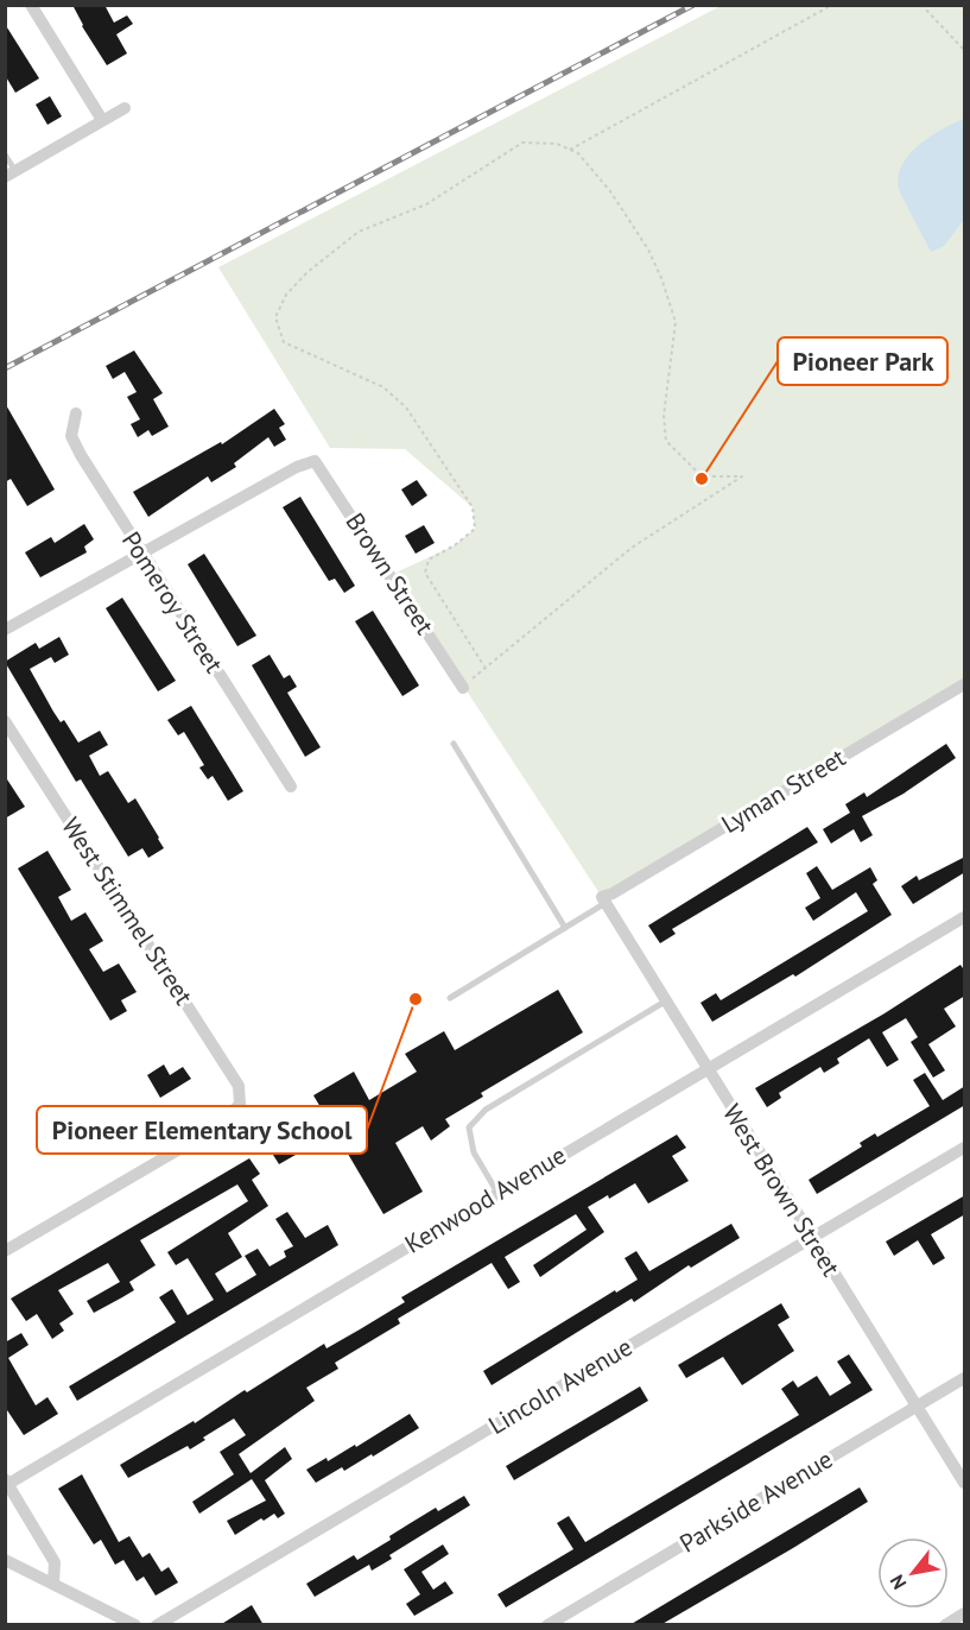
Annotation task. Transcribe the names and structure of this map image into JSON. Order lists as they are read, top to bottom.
{
  "streets": {
    "street": [
      "Brown Street",
      "Pomeroy Street",
      "Lyman Street",
      "West Stimmel Street",
      "West Brown Street",
      "Kenwood Avenue",
      "Lincoln Avenue",
      "Parkside Avenue"
    ]
  },
  "crossings": [
    ["Brown Street", "Pomeroy Street"],
    ["Lyman Street", "West Brown Street"],
    ["West Brown Street", "Kenwood Avenue"],
    ["West Brown Street", "Lincoln Avenue"],
    ["West Brown Street", "Parkside Avenue"]
  ],
  "places": ["Pioneer Park", "Pioneer Elementary School"],
  "north": "bottom left"
}
